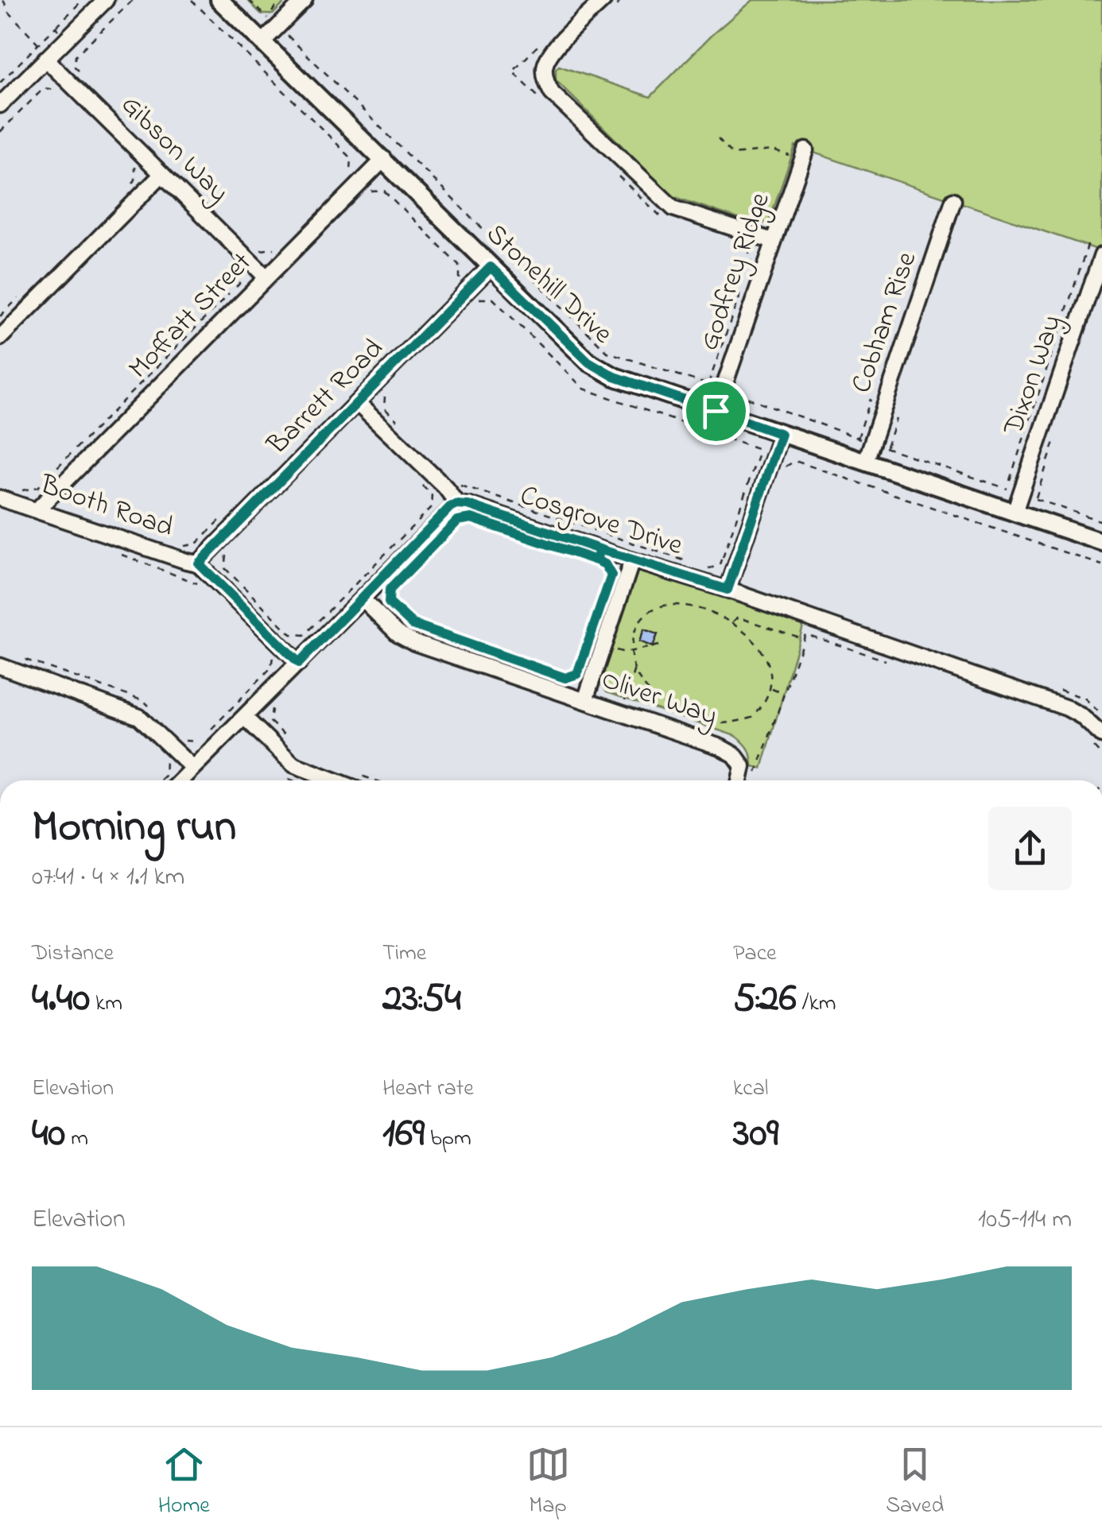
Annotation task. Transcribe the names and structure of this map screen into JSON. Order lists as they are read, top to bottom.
{
  "streets": {
    "street": [
      "Gibson Way",
      "Godfrey Ridge",
      "Stonehill Drive",
      "Moffatt Street",
      "Cobham Rise",
      "Dixon Way",
      "Barrett Road",
      "Booth Road",
      "Cosgrove Drive",
      "Oliver Way"
    ]
  },
  "crossings": [
    ["Gibson Way", "Moffatt Street"],
    ["Godfrey Ridge", "Stonehill Drive"],
    ["Stonehill Drive", "Moffatt Street"],
    ["Stonehill Drive", "Cobham Rise"],
    ["Stonehill Drive", "Dixon Way"],
    ["Stonehill Drive", "Barrett Road"],
    ["Moffatt Street", "Booth Road"],
    ["Barrett Road", "Booth Road"]
  ],
  "page": {
    "heading": ["Morning run", "07:41 · 4 × 1.1 km"],
    "stats": [
      ["Distance", "4.40 km"],
      ["Time", "23:54"],
      ["Pace", "5:26 /km"],
      ["Elevation", "40 m"],
      ["Heart rate", "169 bpm"],
      ["kcal", "309"]
    ],
    "chart": ["Elevation", "105–114 m"],
    "tabs": ["Home", "Map", "Saved"]
  }
}
